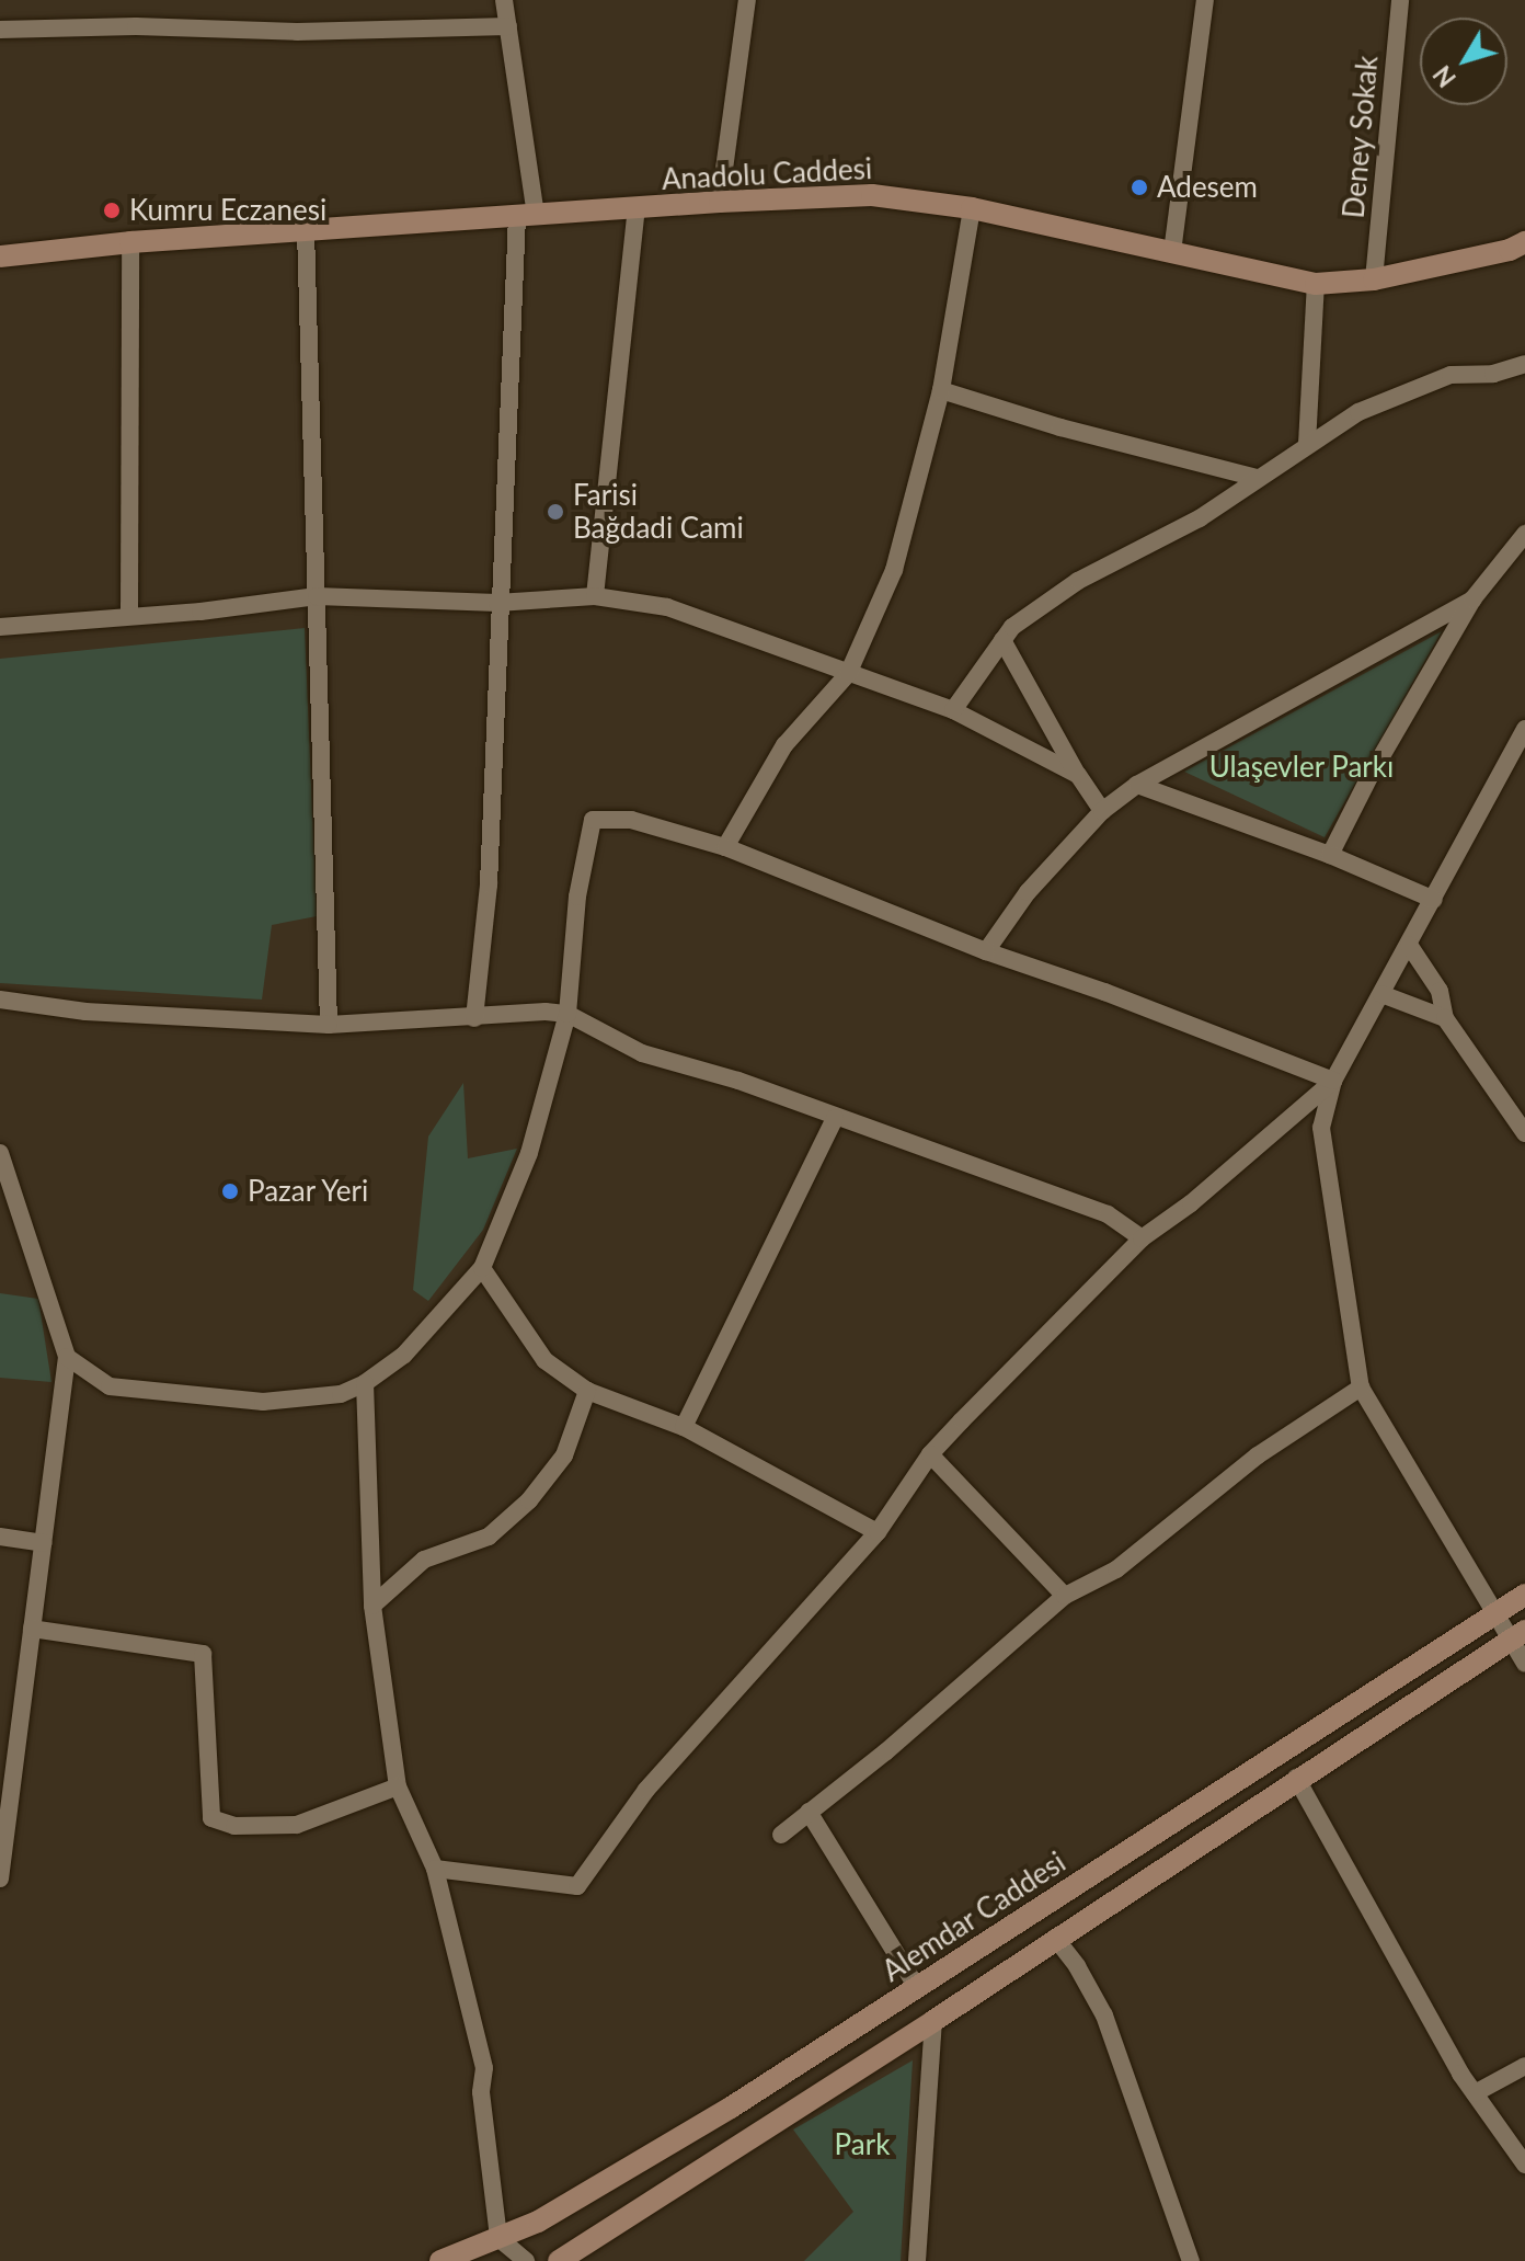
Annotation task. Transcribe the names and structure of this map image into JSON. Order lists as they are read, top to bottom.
{
  "streets": {
    "main road": ["Anadolu Caddesi", "Alemdar Caddesi"],
    "street": ["Deney Sokak"]
  },
  "crossings": [
    ["Deney Sokak", "Anadolu Caddesi"]
  ],
  "parks": ["Ulaşevler Parkı", "Park"],
  "places": [
    "Adesem",
    "Kumru Eczanesi",
    "Farisi Bağdadi Cami",
    "Pazar Yeri"
  ],
  "north": "bottom left"
}
